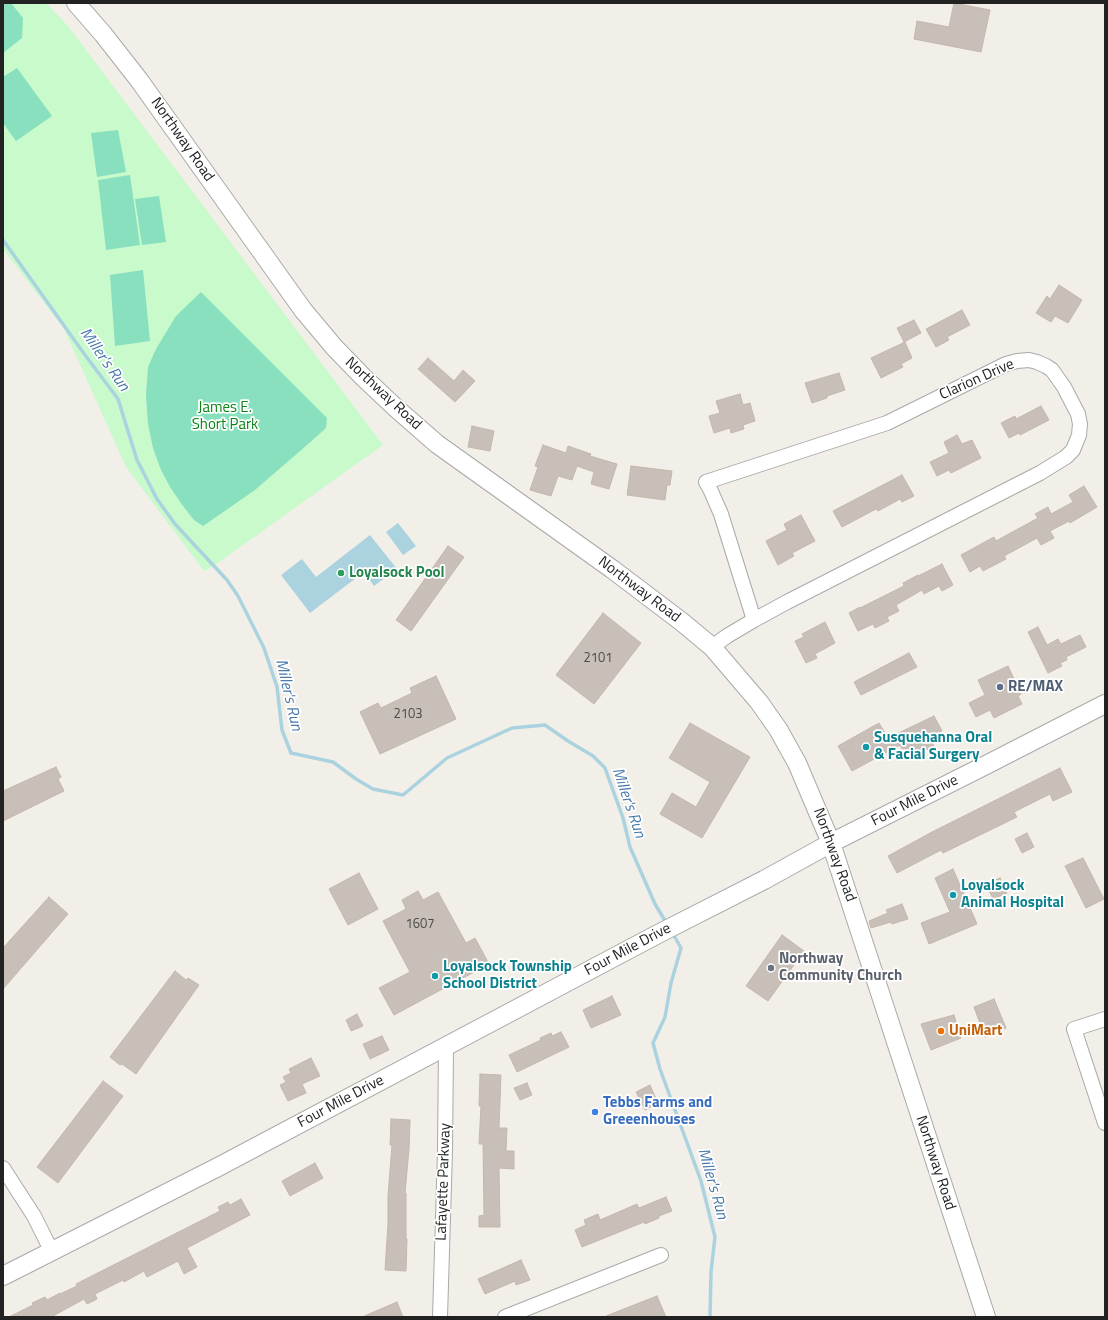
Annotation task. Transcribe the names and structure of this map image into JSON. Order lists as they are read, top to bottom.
{
  "streets": {
    "street": [
      "Northway Road",
      "Clarion Drive",
      "Four Mile Drive",
      "Lafayette Parkway"
    ]
  },
  "crossings": [
    ["Northway Road", "Clarion Drive"],
    ["Northway Road", "Four Mile Drive"],
    ["Four Mile Drive", "Lafayette Parkway"]
  ],
  "water": ["Miller's Run"],
  "parks": ["James E. Short Park"],
  "places": [
    "Loyalsock Pool",
    "RE/MAX",
    "Susquehanna Oral & Facial Surgery",
    "Loyalsock Animal Hospital",
    "Northway Community Church",
    "Loyalsock Township School District",
    "UniMart",
    "Tebbs Farms and Greeenhouses"
  ],
  "house_numbers": ["2101", "2103", "1607"]
}
